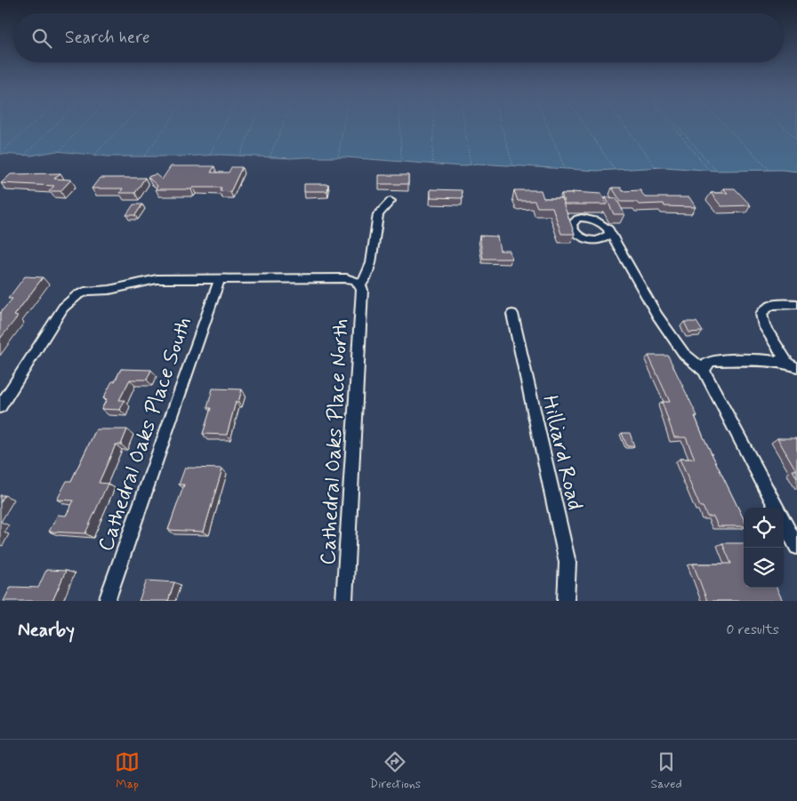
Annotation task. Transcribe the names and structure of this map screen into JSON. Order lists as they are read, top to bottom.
{
  "streets": {
    "street": ["Cathedral Oaks Place South", "Cathedral Oaks Place North", "Hilliard Road"]
  },
  "page": {
    "search": "Search here",
    "heading": ["Nearby", "0 results"],
    "nav": ["Map", "Directions", "Saved"]
  }
}
